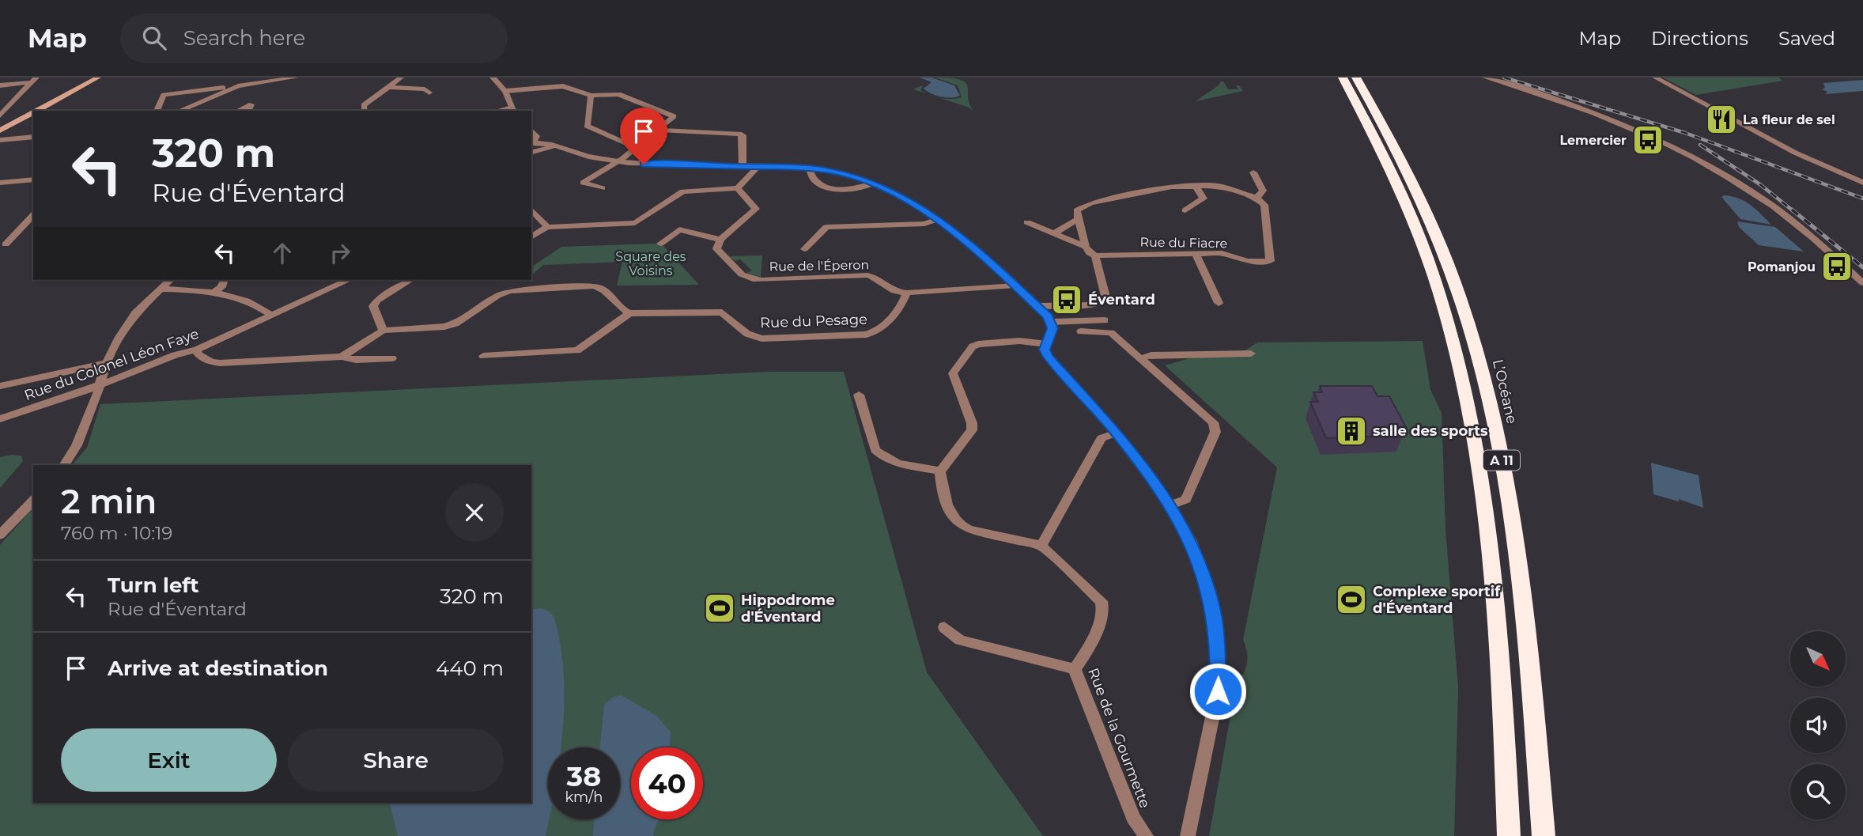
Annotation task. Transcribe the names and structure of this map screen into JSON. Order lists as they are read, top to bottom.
{
  "streets": {
    "highway": ["L’Océane", "A 11"],
    "street": [
      "Rue du Fiacre",
      "Rue de l'Éperon",
      "Rue du Pesage",
      "Rue du Colonel Léon Faye",
      "Rue de la Gourmette"
    ]
  },
  "crossings": [
    ["Rue de l'Éperon", "Rue du Pesage"]
  ],
  "parks": ["Square des Voisins"],
  "places": {
    "restaurant": ["La fleur de sel"],
    "bus stop": ["Lemercier", "Pomanjou", "Éventard"],
    "building": ["salle des sports"],
    "sports": ["Complexe sportif d'Éventard", "Hippodrome d'Éventard"]
  },
  "north": "bottom right",
  "page": {
    "header": "Map",
    "search": "Search here",
    "nav": ["Map", "Directions", "Saved"],
    "turn": ["320 m", "Rue d'Éventard"],
    "heading": ["2 min", "760 m · 10:19"],
    "list": [
      {
        "name": "Turn left",
        "note": "Rue d'Éventard",
        "value": "320 m"
      },
      {
        "name": "Arrive at destination",
        "value": "440 m"
      }
    ],
    "buttons": ["Exit", "Share"],
    "speed": "38 km/h",
    "limit": "40"
  }
}
